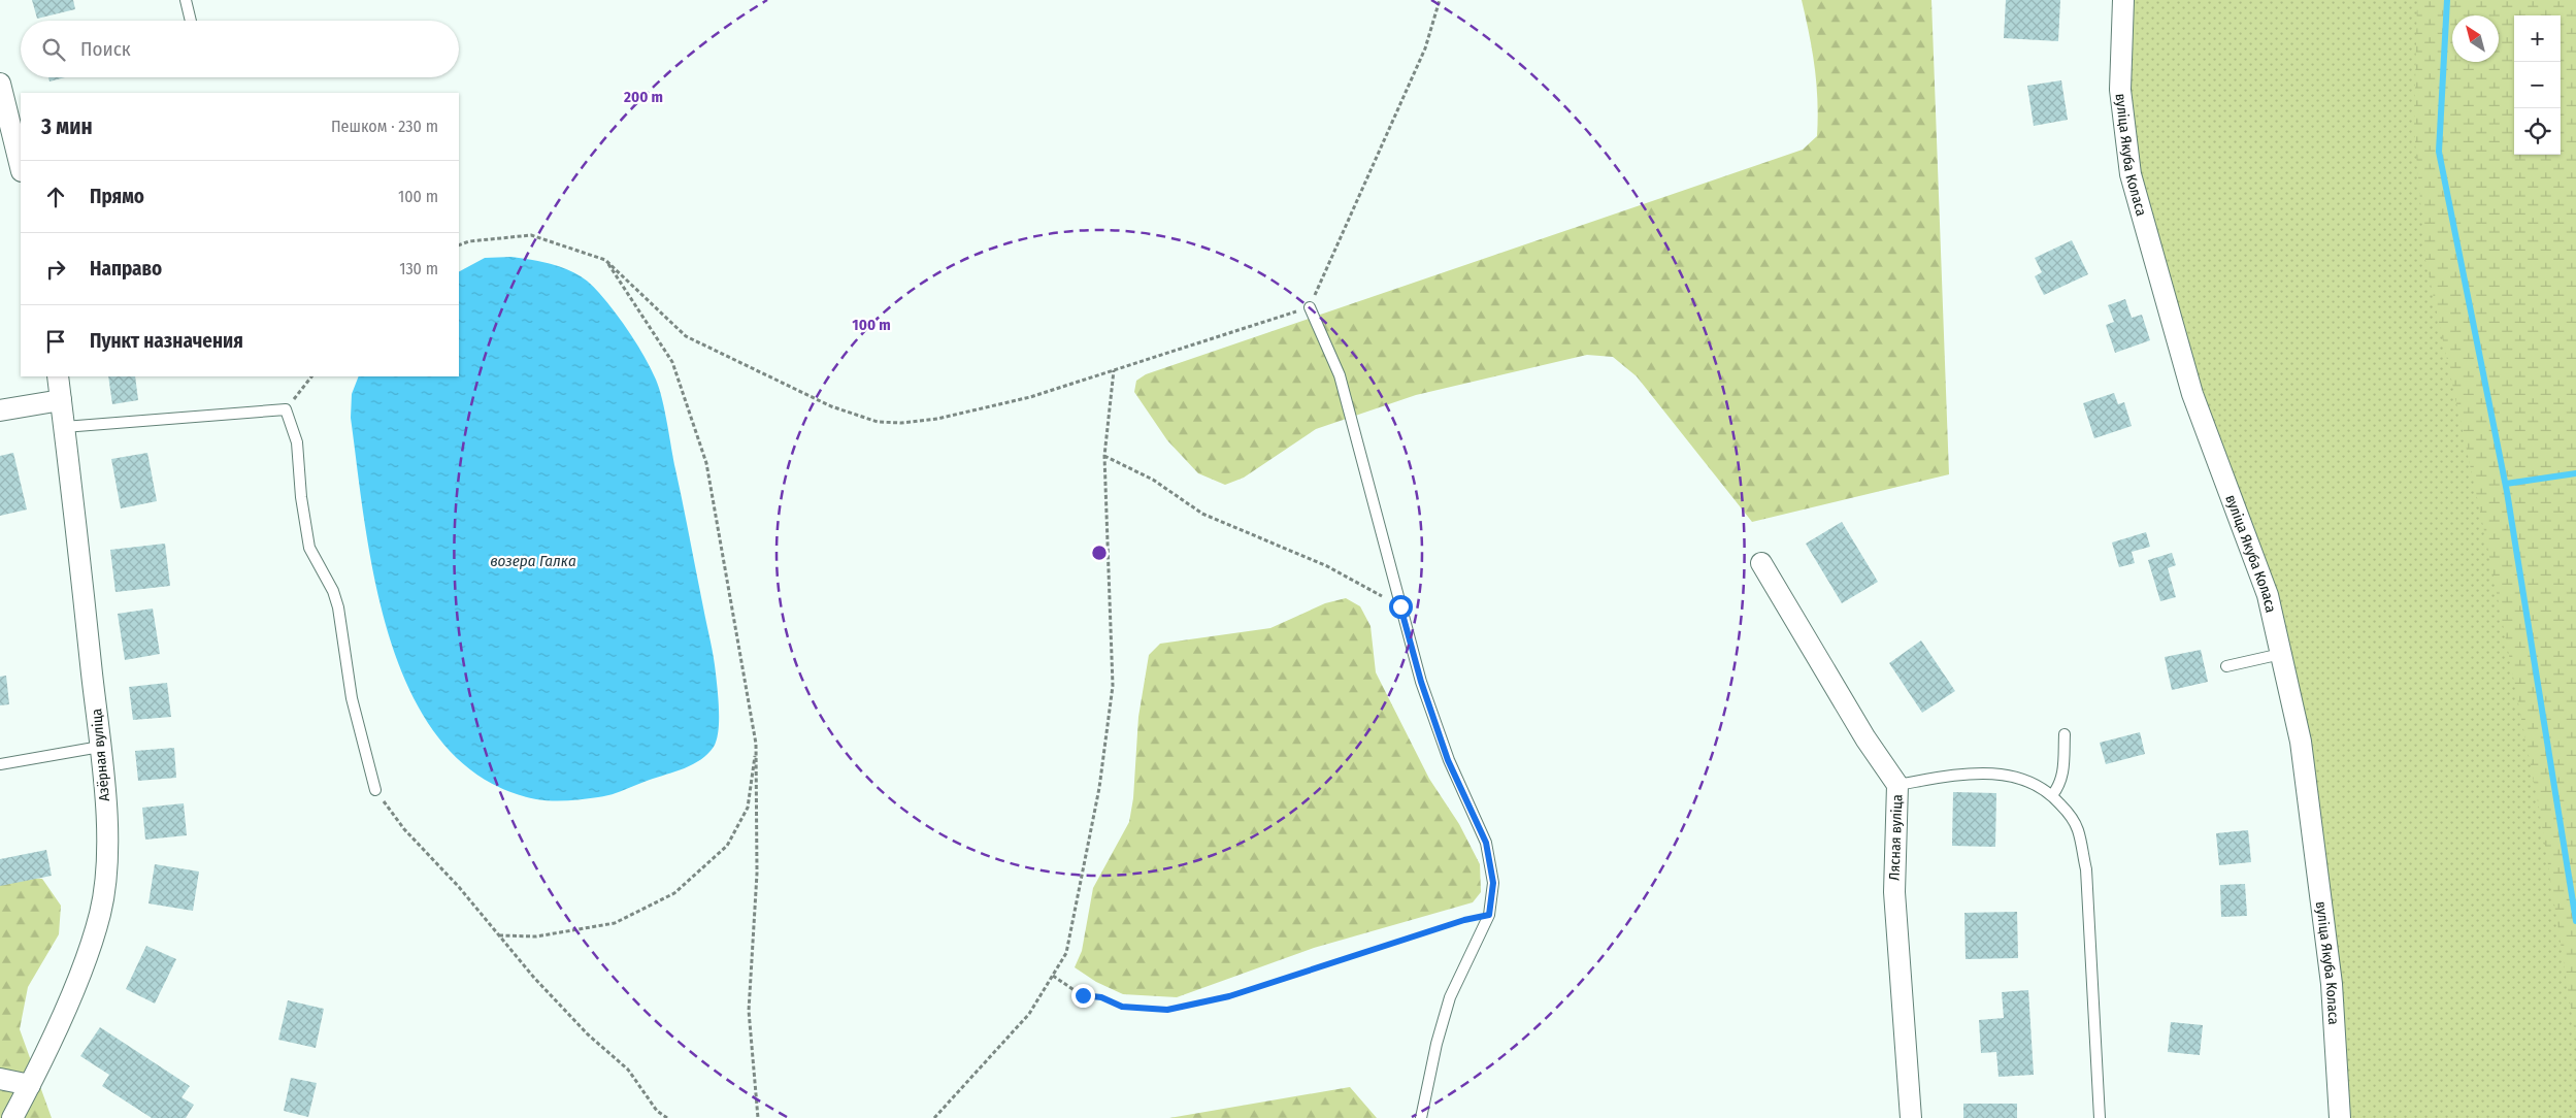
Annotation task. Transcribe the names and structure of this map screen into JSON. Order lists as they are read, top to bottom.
{
  "streets": {
    "street": ["вуліца Якуба Коласа", "Азёрная вуліца", "Лясная вуліца"]
  },
  "water": ["возера Галка"],
  "north": "top left",
  "page": {
    "map_buttons": ["+", "−"],
    "search": "Поиск",
    "heading": ["3 мин", "Пешком · 230 m"],
    "list": [
      ["Прямо", "100 m"],
      ["Направо", "130 m"],
      "Пункт назначения"
    ]
  },
  "rings": ["200 m", "100 m"]
}
